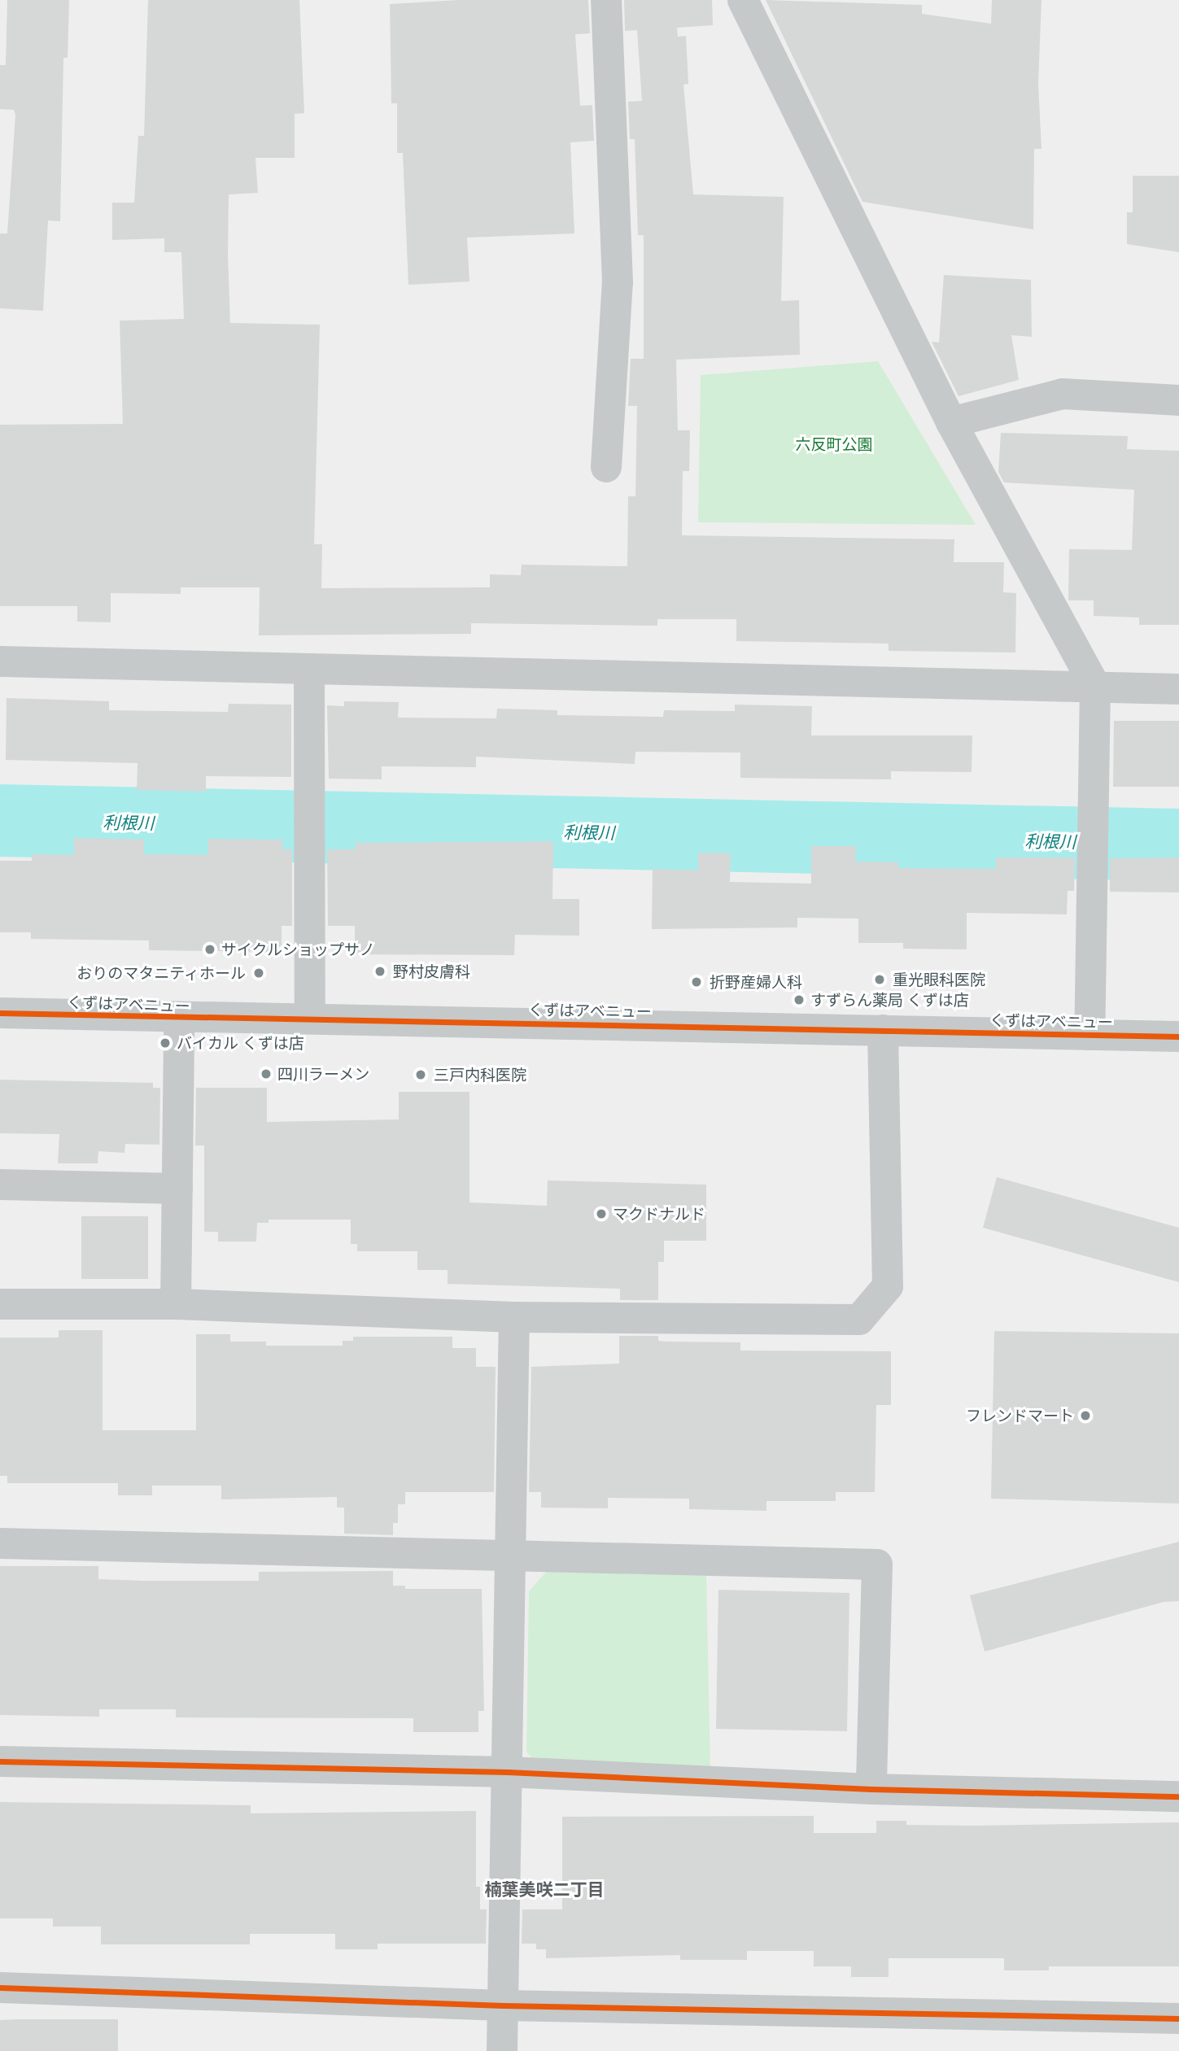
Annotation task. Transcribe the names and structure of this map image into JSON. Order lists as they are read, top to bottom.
{
  "streets": {
    "street": ["くずはアベニュー"]
  },
  "districts": ["楠葉美咲二丁目"],
  "water": ["利根川"],
  "parks": ["六反町公園"],
  "places": [
    "サイクルショップサノ",
    "野村皮膚科",
    "おりのマタニティホール",
    "重光眼科医院",
    "折野産婦人科",
    "すずらん薬局 くずは店",
    "バイカル くずは店",
    "四川ラーメン",
    "三戸内科医院",
    "マクドナルド",
    "フレンドマート"
  ]
}
